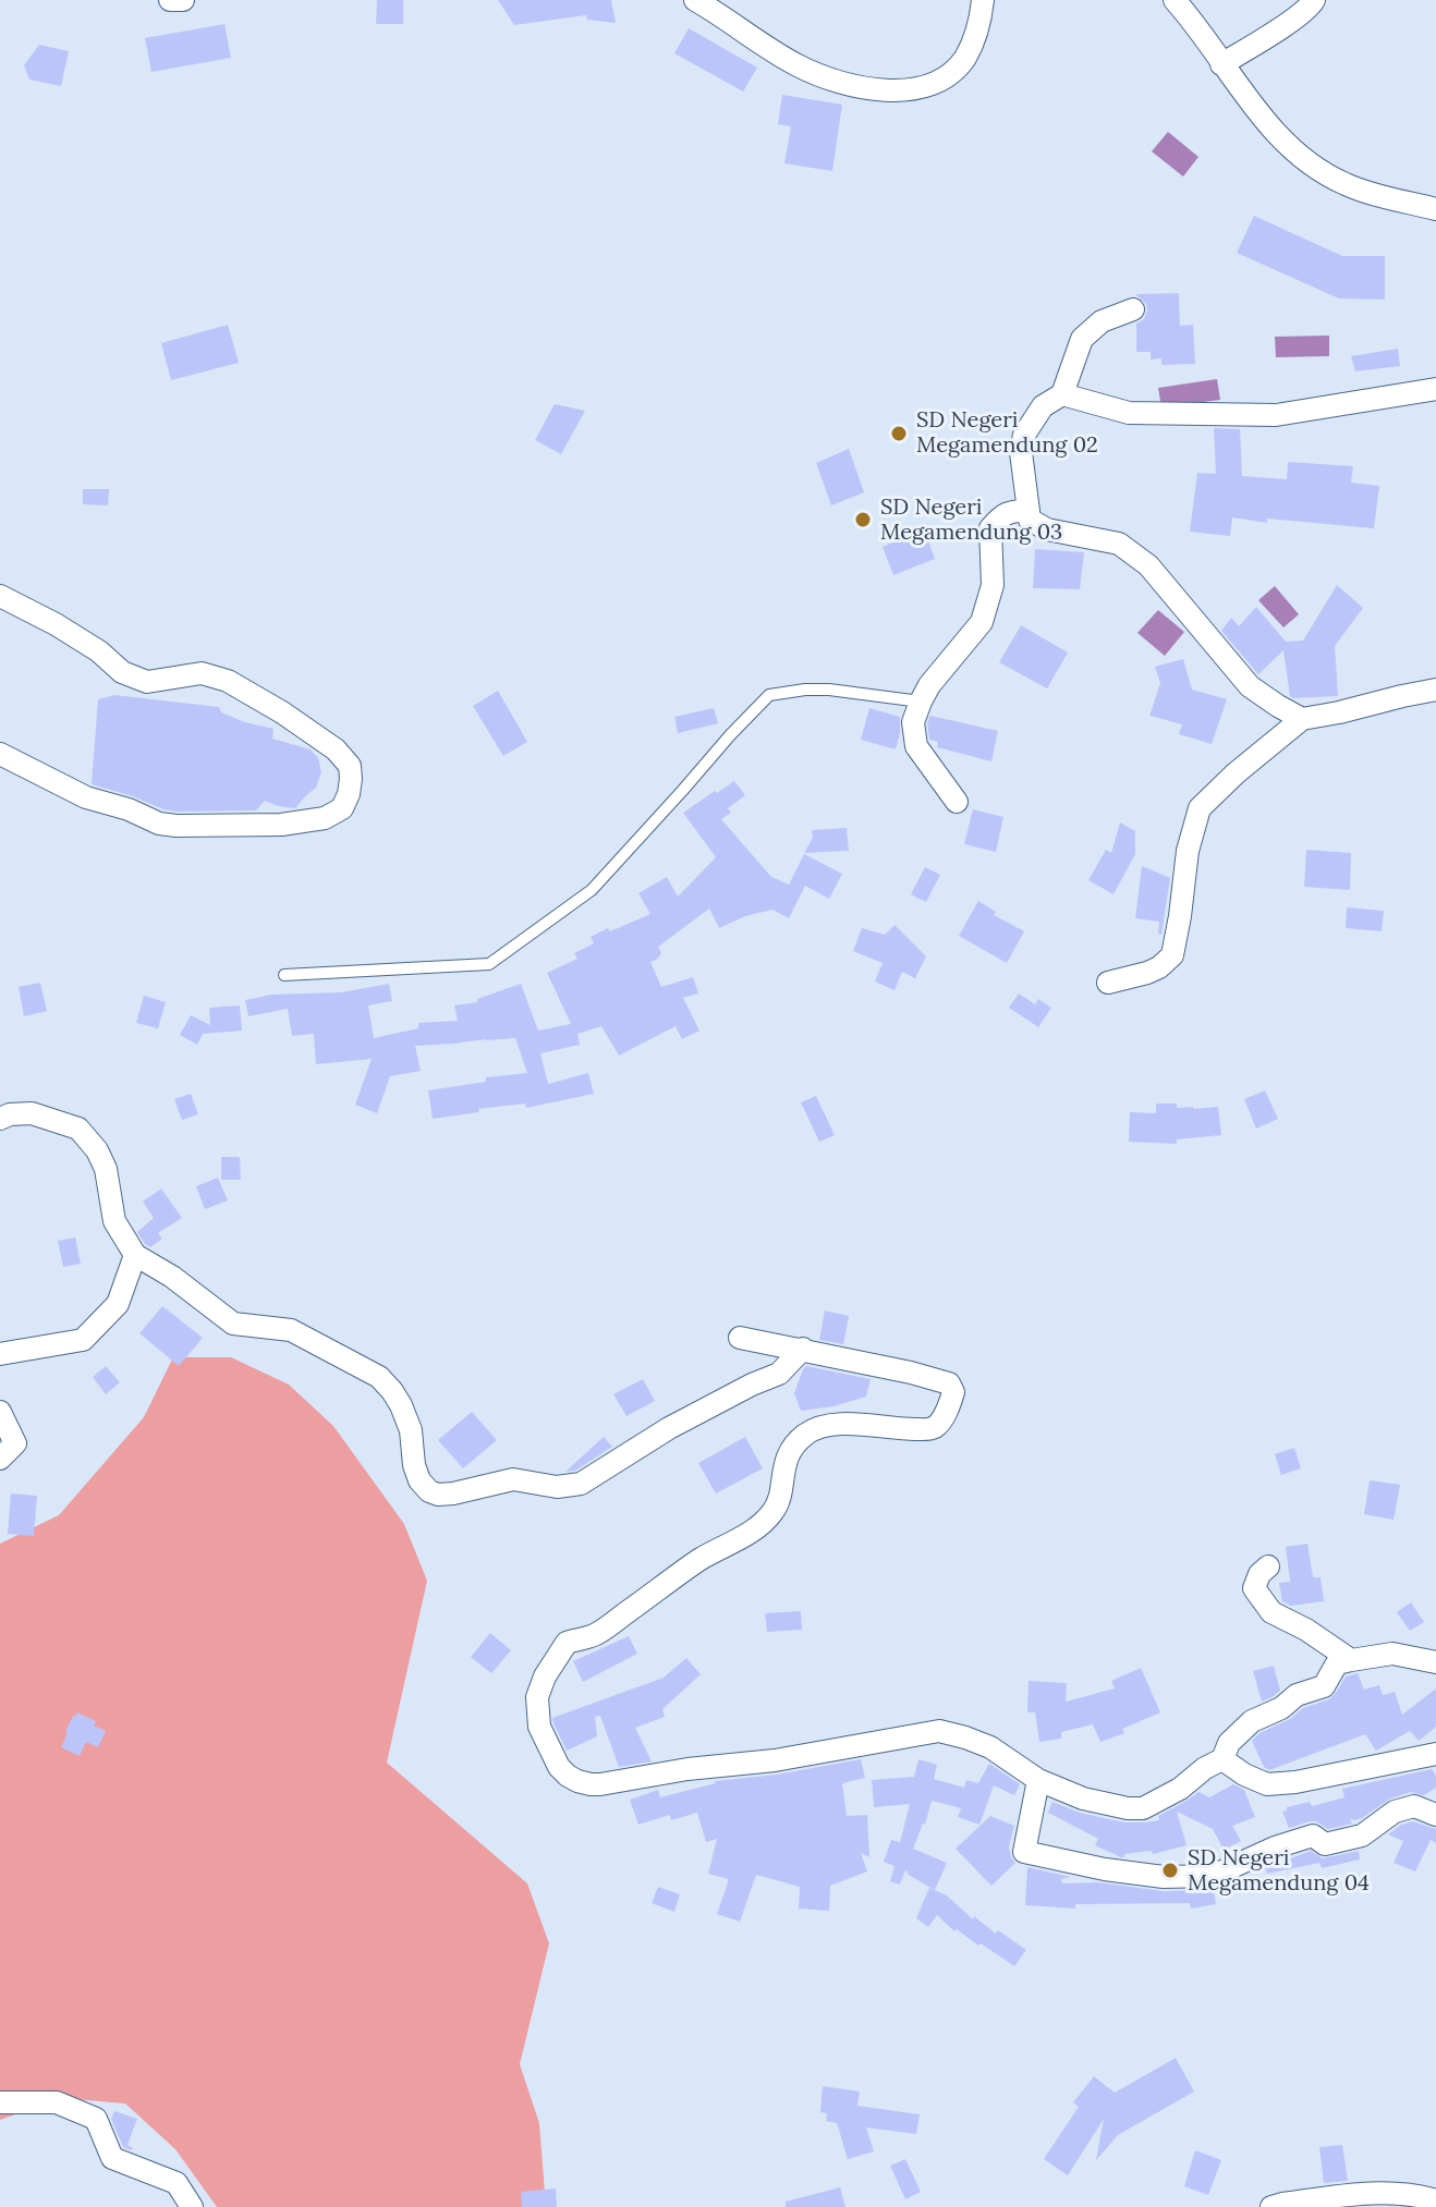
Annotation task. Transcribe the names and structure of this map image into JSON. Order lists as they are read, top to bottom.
{
  "places": ["SD Negeri Megamendung 02", "SD Negeri Megamendung 03", "SD Negeri Megamendung 04"]
}
